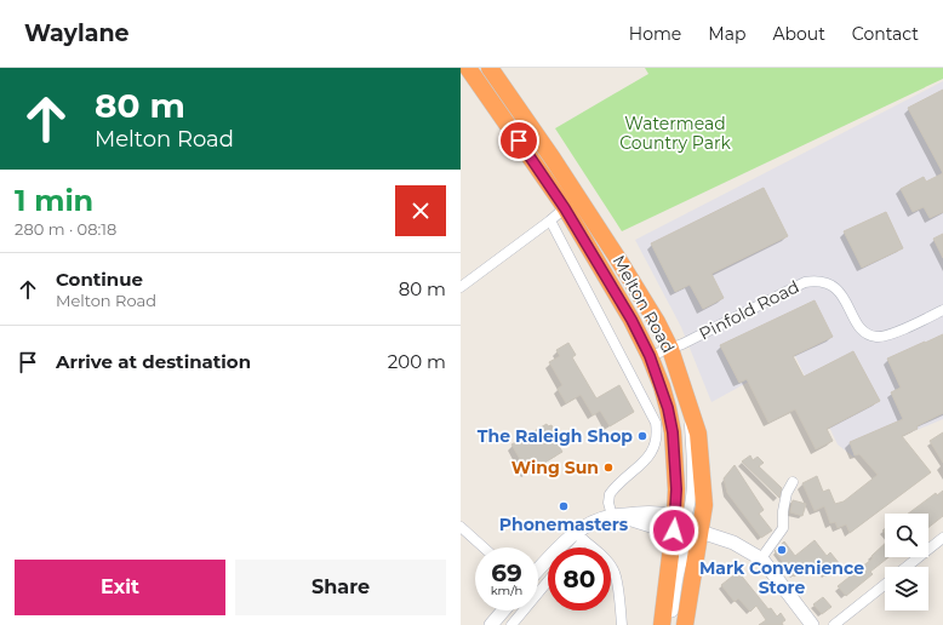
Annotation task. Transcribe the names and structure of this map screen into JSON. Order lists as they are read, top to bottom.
{
  "streets": {
    "highway": ["Melton Road"],
    "street": ["Pinfold Road"]
  },
  "crossings": [
    ["Melton Road", "Pinfold Road"]
  ],
  "parks": ["Watermead Country Park"],
  "places": [
    "The Raleigh Shop",
    "Wing Sun",
    "Phonemasters",
    "Mark Convenience Store"
  ],
  "page": {
    "header": "Waylane",
    "nav": [
      "Home",
      "Map",
      "About",
      "Contact"
    ],
    "turn": ["80 m", "Melton Road"],
    "heading": ["1 min", "280 m · 08:18"],
    "list": [
      {
        "name": "Continue",
        "note": "Melton Road",
        "value": "80 m"
      },
      {
        "name": "Arrive at destination",
        "value": "200 m"
      }
    ],
    "speed": "69 km/h",
    "limit": "80",
    "buttons": ["Exit", "Share"]
  }
}
